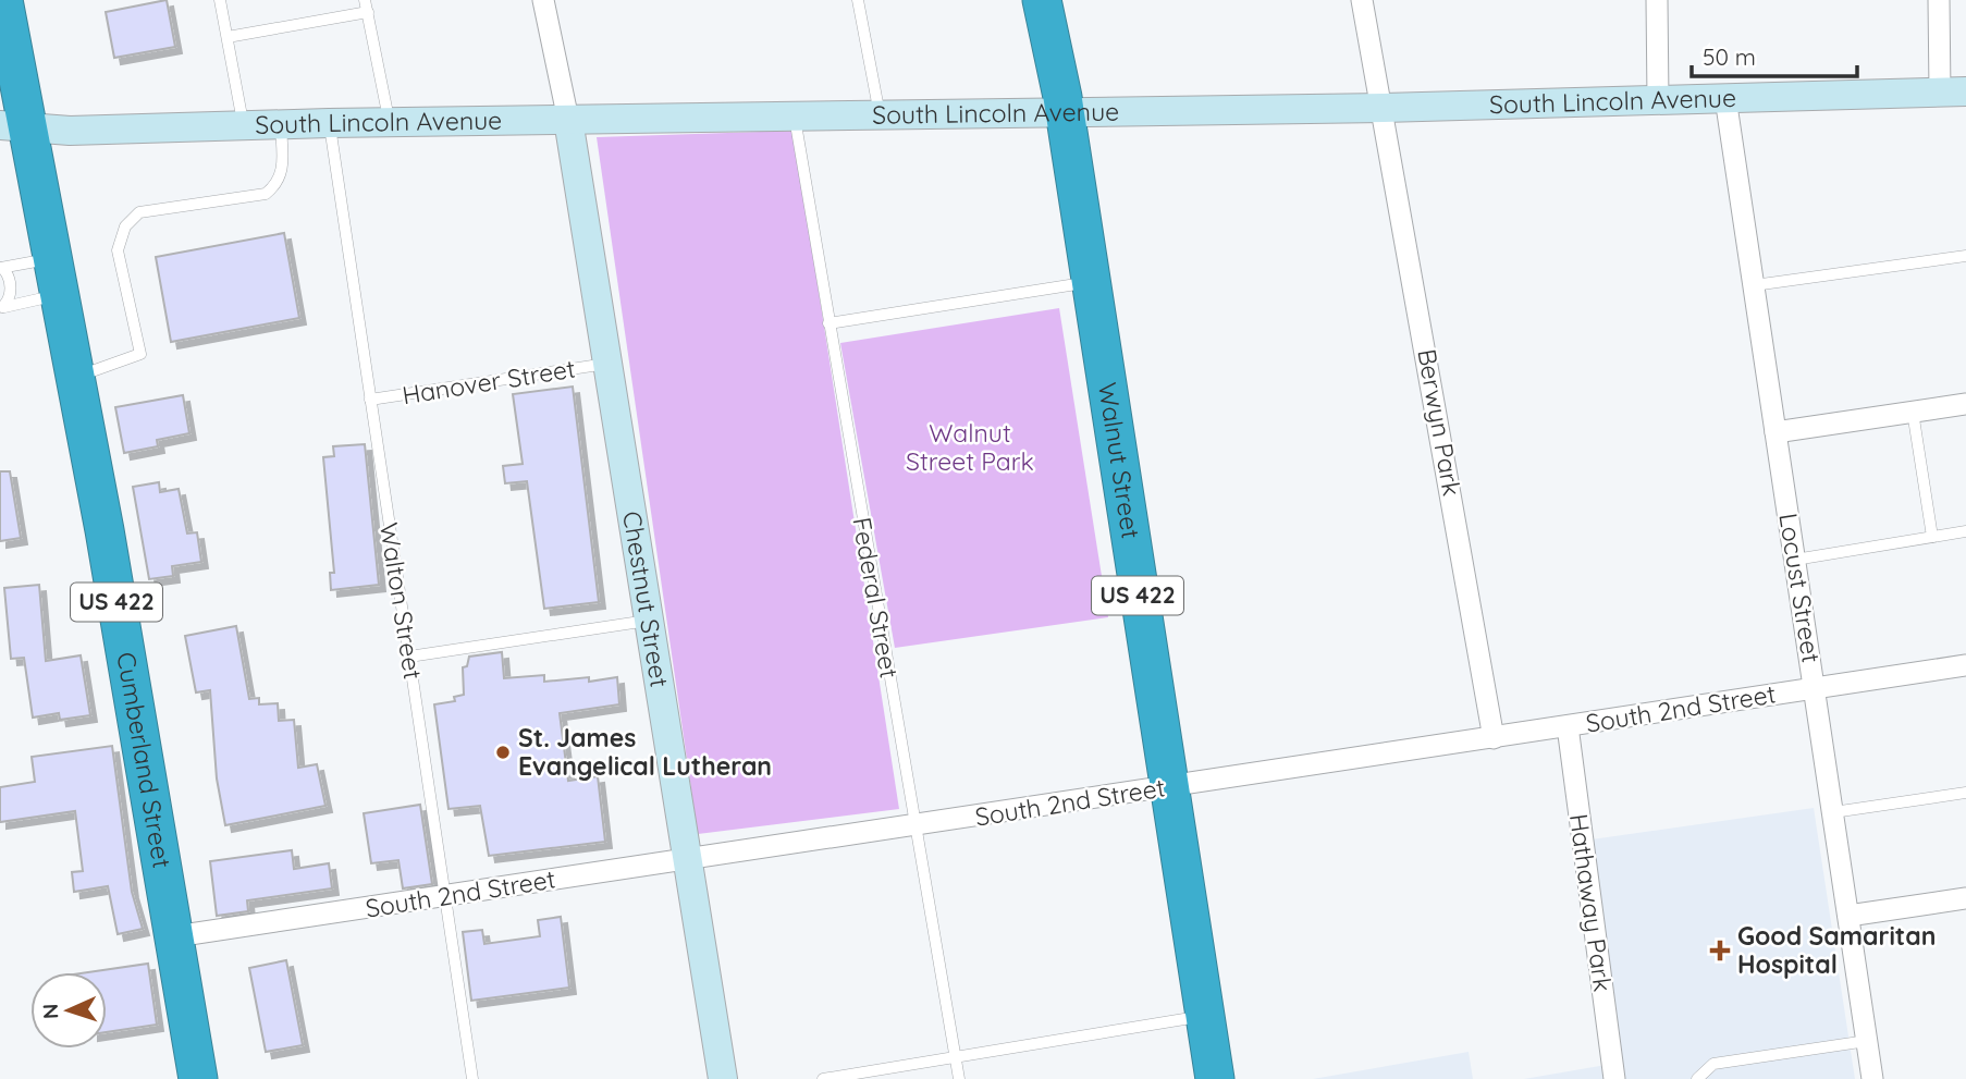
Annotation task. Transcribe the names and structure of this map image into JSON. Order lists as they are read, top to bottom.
{
  "streets": {
    "highway": ["Walnut Street", "US 422", "Cumberland Street"],
    "main road": ["South Lincoln Avenue", "Chestnut Street"],
    "street": [
      "Berwyn Park",
      "Locust Street",
      "South 2nd Street",
      "Hathaway Park"
    ],
    "lane": ["Hanover Street", "Federal Street", "Walton Street"]
  },
  "crossings": [
    ["South Lincoln Avenue", "Berwyn Park"],
    ["South Lincoln Avenue", "Walnut Street"],
    ["South Lincoln Avenue", "Locust Street"],
    ["South Lincoln Avenue", "US 422"],
    ["South Lincoln Avenue", "Federal Street"],
    ["South Lincoln Avenue", "Chestnut Street"],
    ["South Lincoln Avenue", "Walton Street"],
    ["South Lincoln Avenue", "Cumberland Street"],
    ["Hanover Street", "Chestnut Street"],
    ["Hanover Street", "Walton Street"],
    ["Berwyn Park", "South 2nd Street"],
    ["Walnut Street", "US 422"],
    ["Walnut Street", "South 2nd Street"],
    ["Locust Street", "South 2nd Street"],
    ["US 422", "Cumberland Street"],
    ["Federal Street", "South 2nd Street"],
    ["Chestnut Street", "South 2nd Street"],
    ["Walton Street", "South 2nd Street"],
    ["South 2nd Street", "Cumberland Street"],
    ["South 2nd Street", "Hathaway Park"]
  ],
  "parks": ["Walnut Street Park"],
  "places": {
    "other": ["St. James Evangelical Lutheran"],
    "health": ["Good Samaritan Hospital"]
  },
  "scale_bar": "50 m",
  "north": "left"
}
